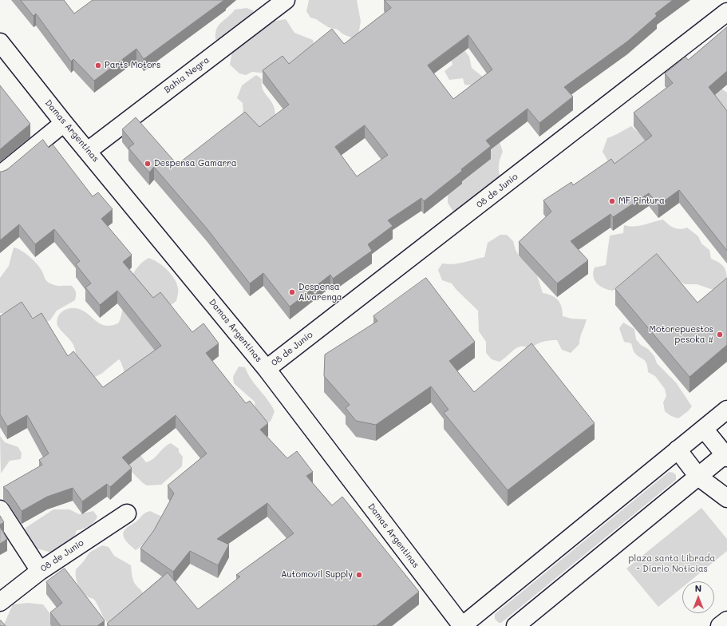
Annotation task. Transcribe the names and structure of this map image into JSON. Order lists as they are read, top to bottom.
{
  "streets": {
    "main road": ["Bahia Negra", "Damas Argentinas", "08 de Junio"]
  },
  "crossings": [
    ["Bahia Negra", "Damas Argentinas"],
    ["Damas Argentinas", "08 de Junio"]
  ],
  "parks": ["plaza santa Librada - Diario Noticias"],
  "places": [
    "Parts Motors",
    "Despensa Gamarra",
    "MF Pintura",
    "Despensa Alvarenga",
    "Motorepuestos pesoka #",
    "Automovil Supply"
  ],
  "north": "top"
}
